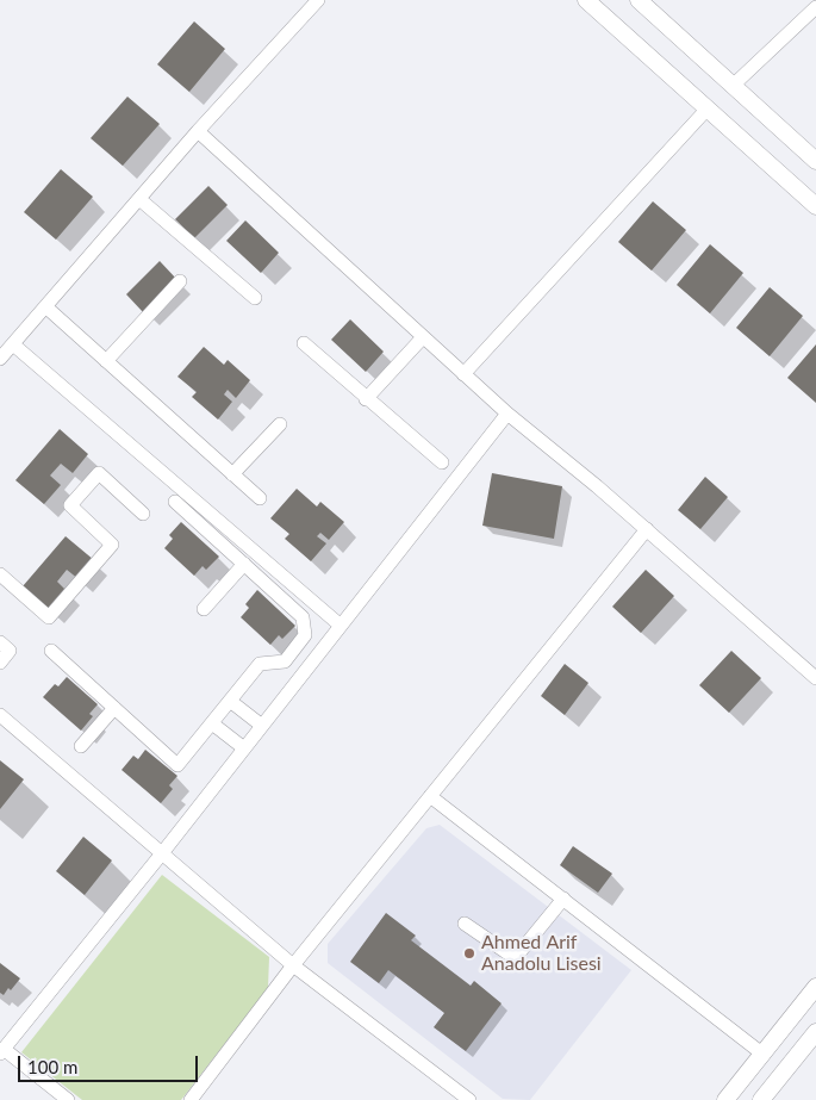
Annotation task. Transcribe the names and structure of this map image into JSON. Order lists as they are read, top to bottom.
{
  "places": ["Ahmed Arif Anadolu Lisesi"],
  "scale_bar": "100 m"
}
